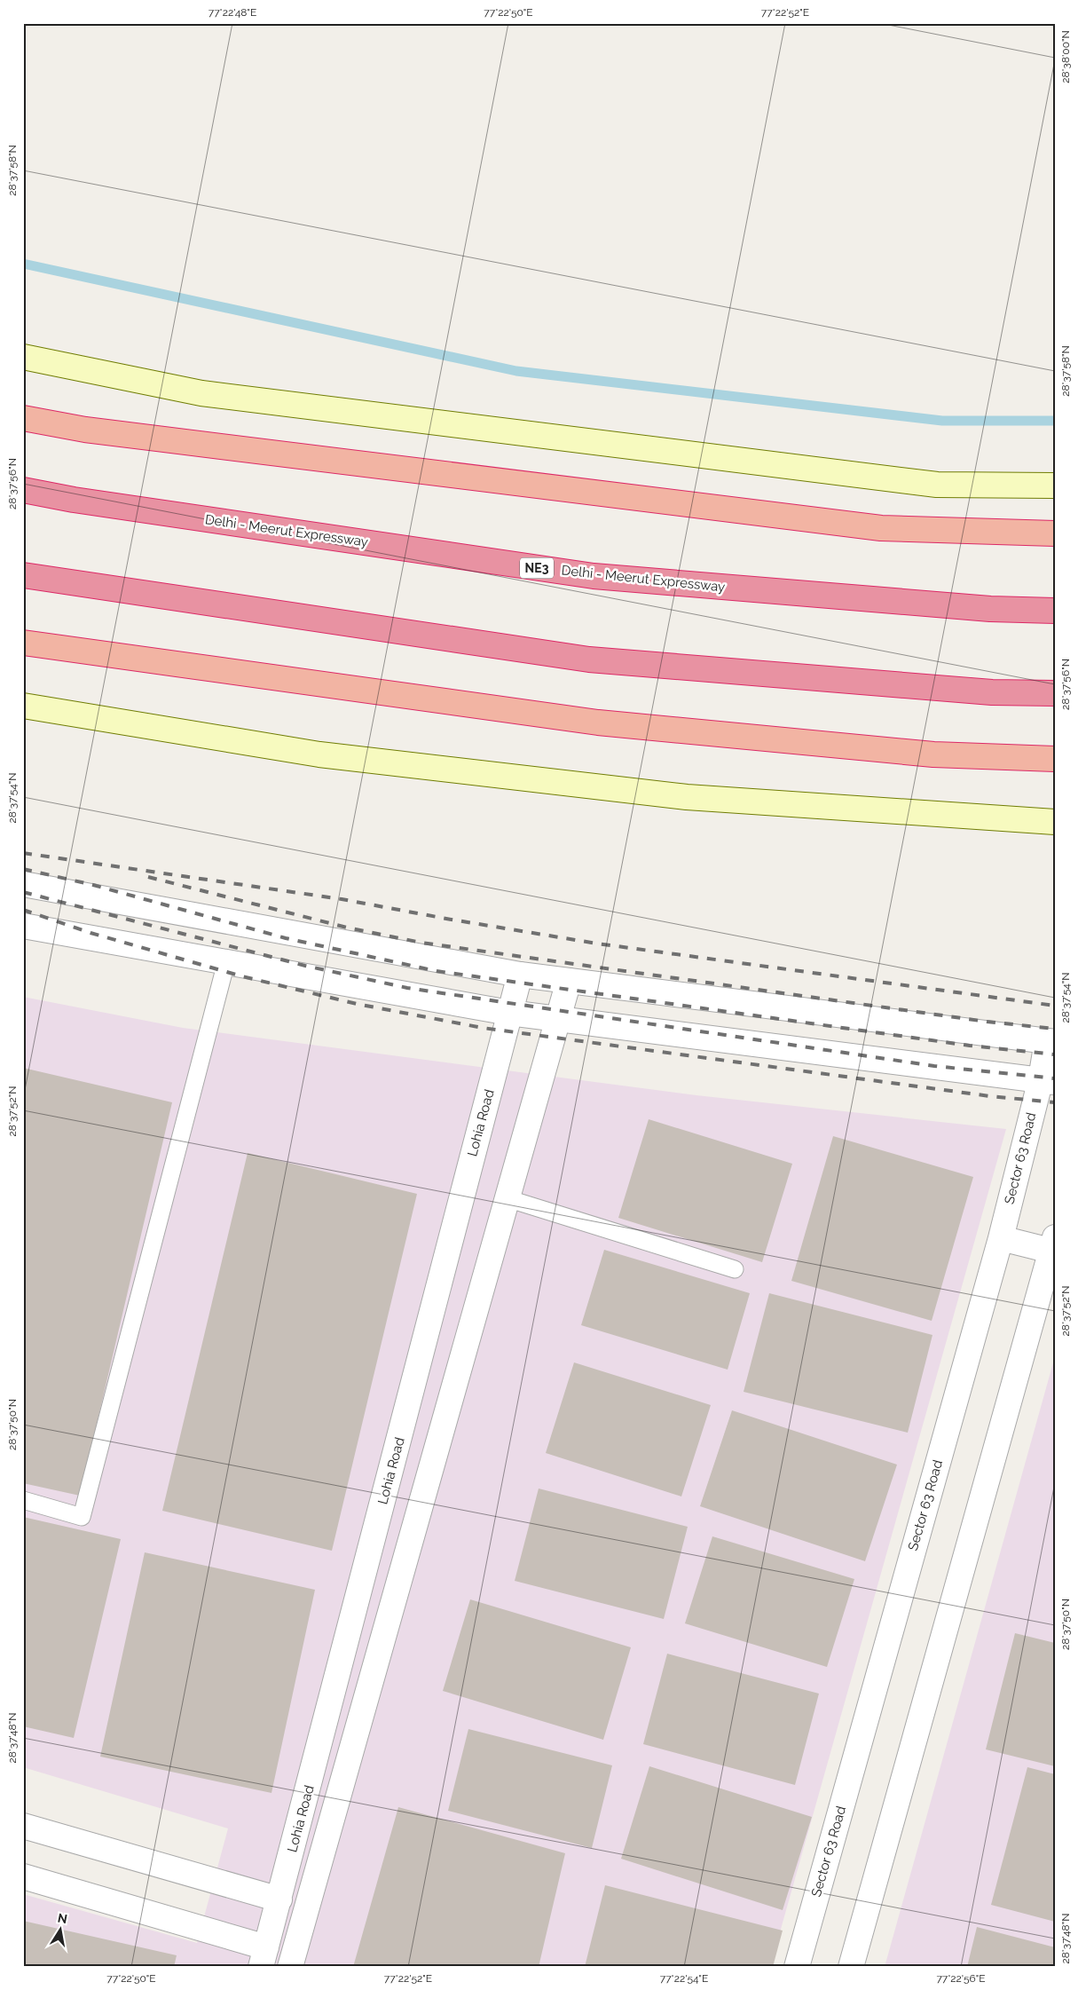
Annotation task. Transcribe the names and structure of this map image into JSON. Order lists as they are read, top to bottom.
{
  "streets": {
    "highway": ["Delhi - Meerut Expressway", "NE3"],
    "street": ["Lohia Road", "Sector 63 Road"]
  },
  "north": "top",
  "coordinates": [
    "77°22'48\"E",
    "77°22'50\"E",
    "77°22'52\"E",
    "28°38'00\"N",
    "28°37'58\"N",
    "28°37'56\"N",
    "28°37'54\"N",
    "28°37'52\"N",
    "28°37'50\"N",
    "28°37'48\"N",
    "77°22'54\"E",
    "77°22'56\"E"
  ]
}
